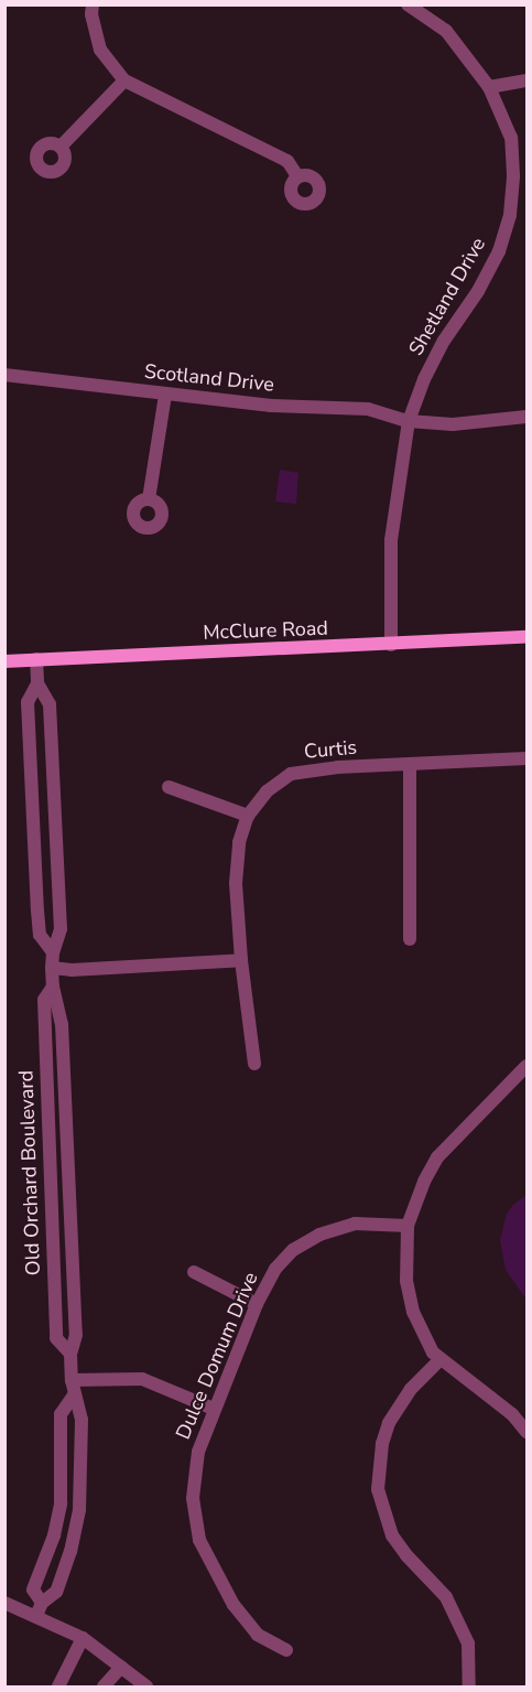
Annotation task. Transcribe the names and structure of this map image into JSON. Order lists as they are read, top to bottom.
{
  "streets": {
    "street": [
      "Shetland Drive",
      "Scotland Drive",
      "McClure Road",
      "Curtis",
      "Old Orchard Boulevard",
      "Dulce Domum Drive"
    ]
  },
  "crossings": [
    ["Shetland Drive", "Scotland Drive"],
    ["Shetland Drive", "McClure Road"],
    ["McClure Road", "Old Orchard Boulevard"]
  ]
}
